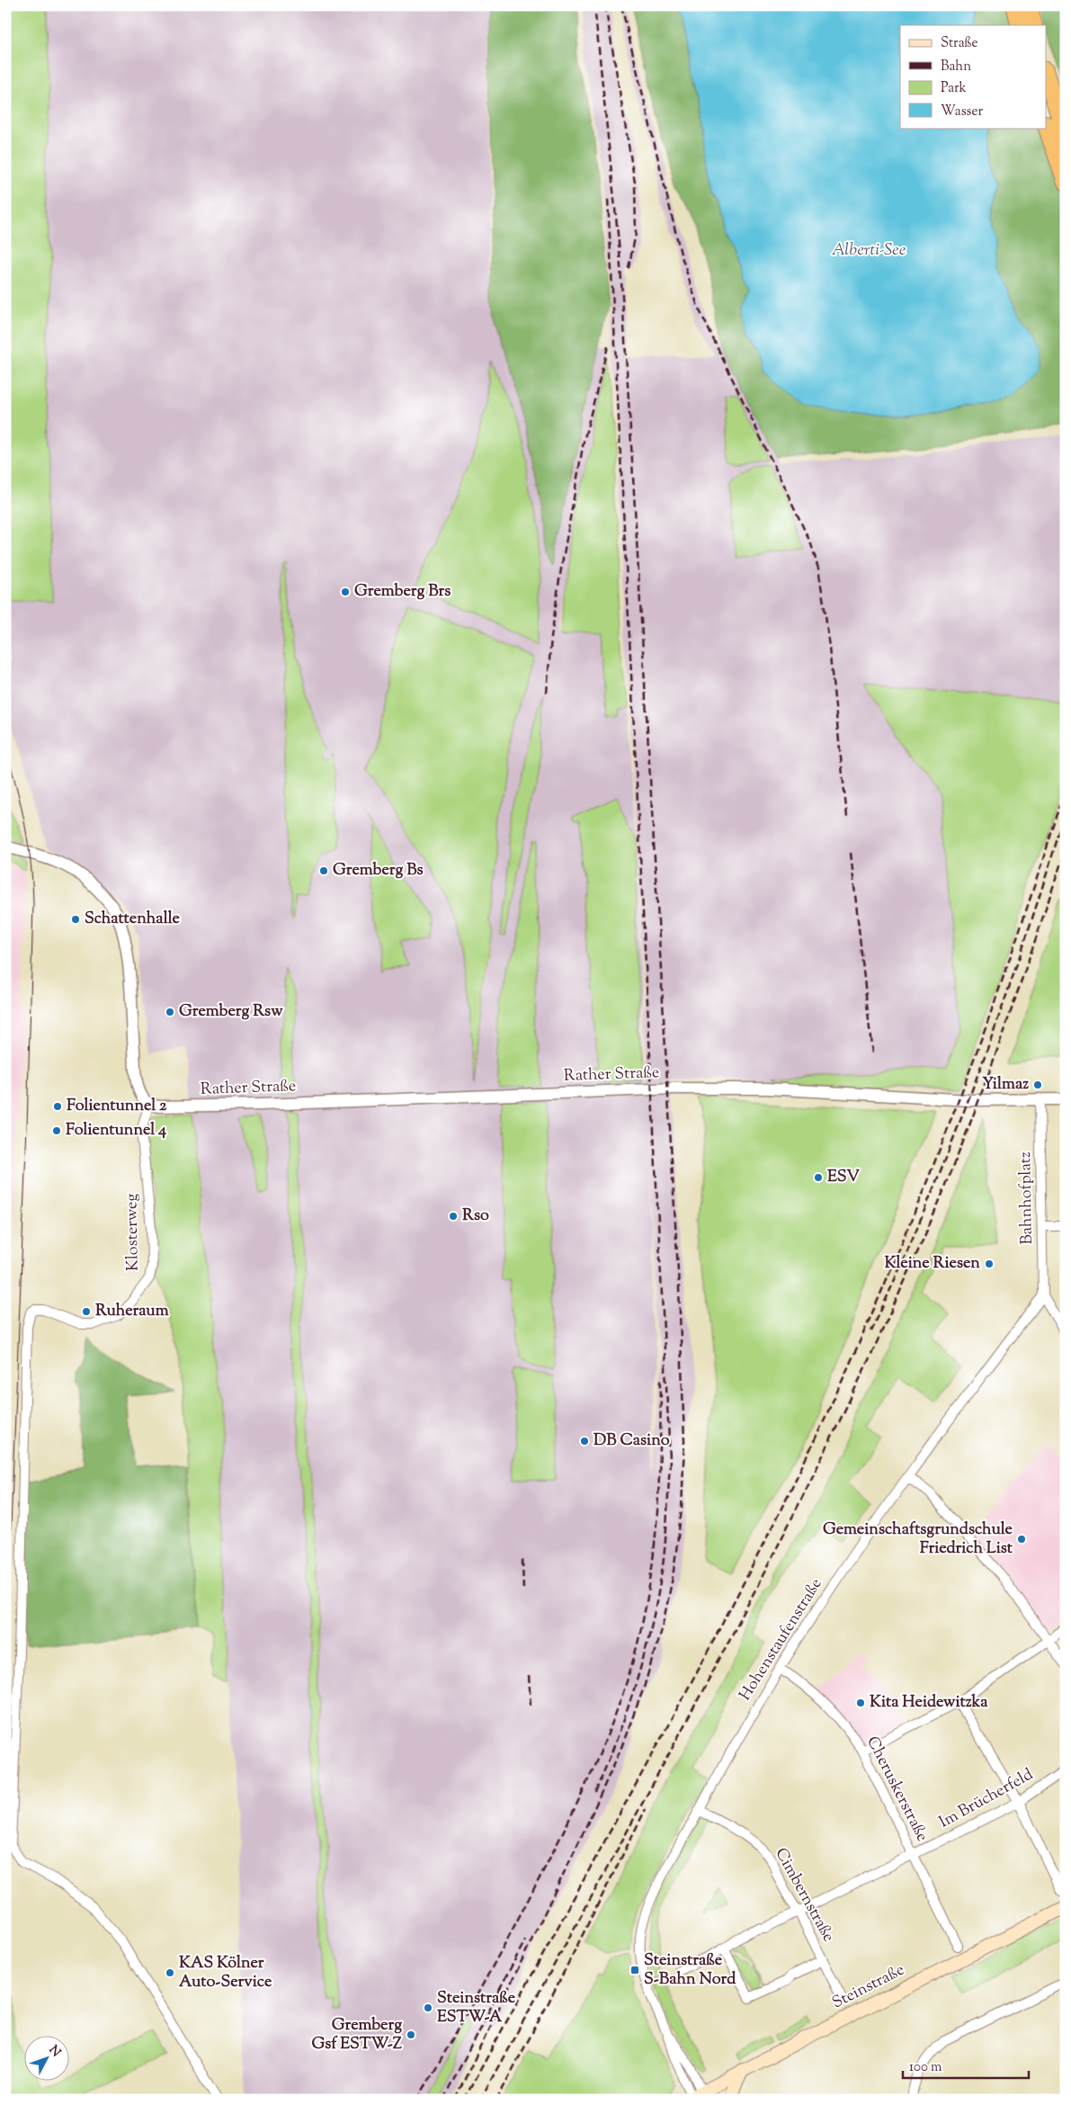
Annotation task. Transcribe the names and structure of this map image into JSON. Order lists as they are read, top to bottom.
{
  "streets": {
    "main road": ["Steinstraße"],
    "street": [
      "Rather Straße",
      "Bahnhofplatz",
      "Klosterweg",
      "Hohenstaufenstraße",
      "Cheruskerstraße",
      "Im Brücherfeld",
      "Cimbernstraße"
    ]
  },
  "crossings": [
    ["Rather Straße", "Bahnhofplatz"],
    ["Rather Straße", "Klosterweg"],
    ["Bahnhofplatz", "Hohenstaufenstraße"],
    ["Hohenstaufenstraße", "Cheruskerstraße"],
    ["Hohenstaufenstraße", "Cimbernstraße"],
    ["Hohenstaufenstraße", "Steinstraße"],
    ["Cheruskerstraße", "Im Brücherfeld"],
    ["Im Brücherfeld", "Cimbernstraße"]
  ],
  "water": ["Alberti-See"],
  "places": {
    "other": [
      "Gremberg Brs",
      "Gremberg Bs",
      "Schattenhalle",
      "Gremberg Rsw",
      "Yilmaz",
      "Folientunnel 2",
      "Folientunnel 4",
      "ESV",
      "Rso",
      "Kleine Riesen",
      "Ruheraum",
      "DB Casino",
      "Gemeinschaftsgrundschule Friedrich List",
      "Kita Heidewitzka",
      "KAS Kölner Auto-Service",
      "Steinstraße ESTW-A",
      "Gremberg Gsf ESTW-Z"
    ],
    "transit": ["Steinstraße S-Bahn Nord"]
  },
  "legend": [
    "Straße",
    "Bahn",
    "Park",
    "Wasser"
  ],
  "scale_bar": "100 m",
  "north": "top right"
}
